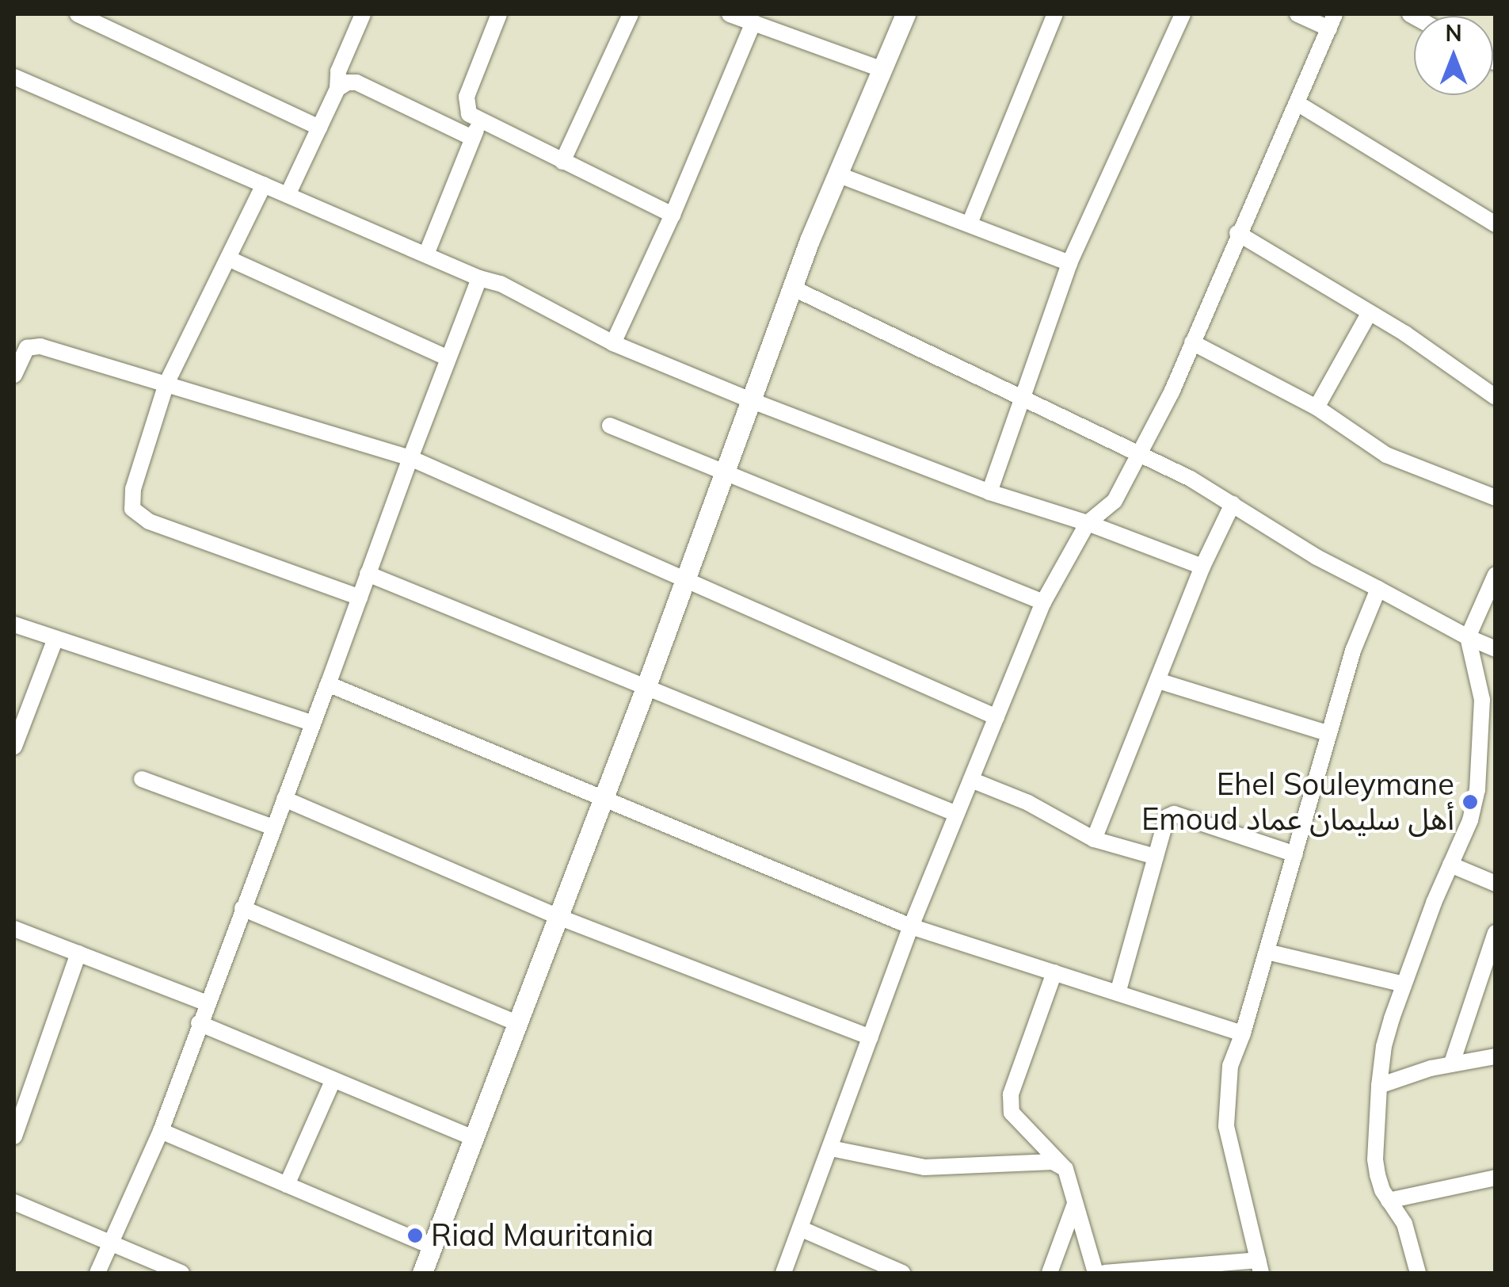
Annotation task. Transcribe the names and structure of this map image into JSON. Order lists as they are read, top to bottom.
{
  "places": ["Ehel Souleymane Emoud أهل سليمان عماد", "Riad Mauritania"],
  "north": "top"
}
